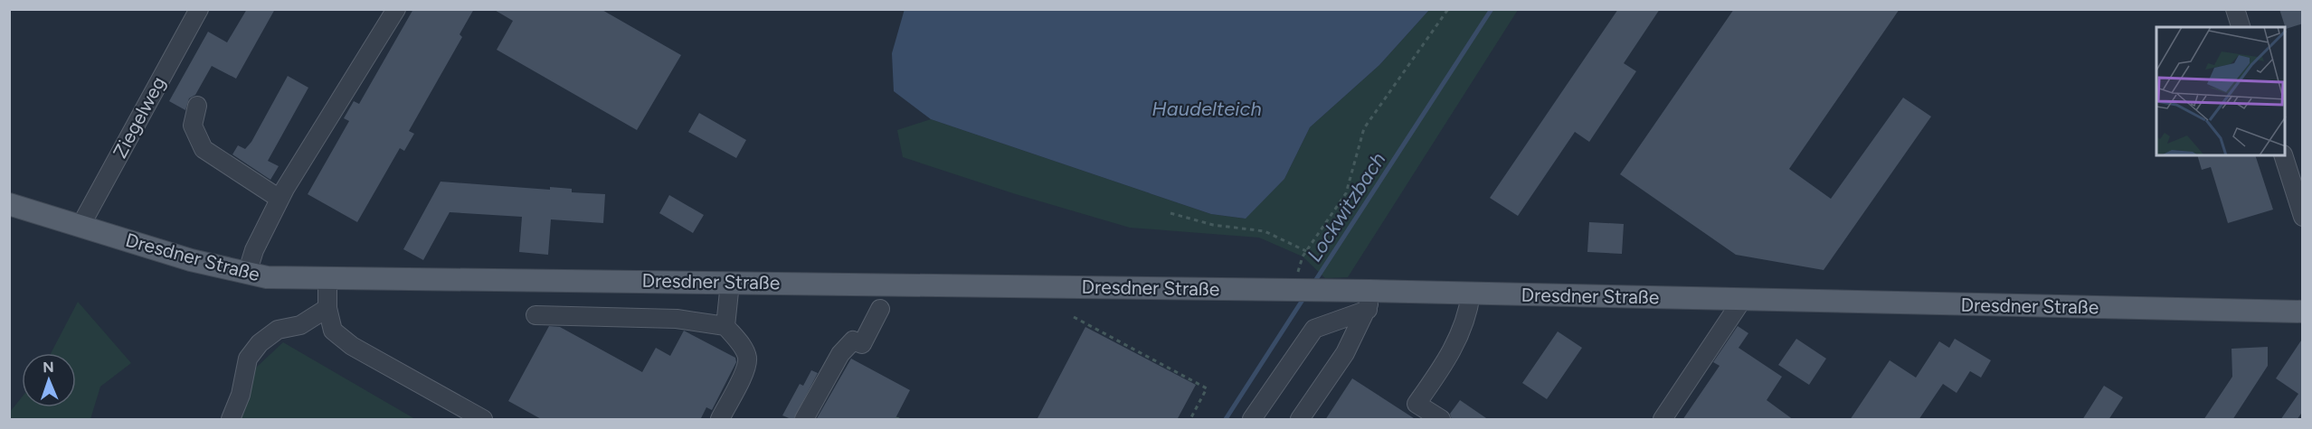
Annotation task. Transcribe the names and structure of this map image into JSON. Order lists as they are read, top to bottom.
{
  "streets": {
    "main road": ["Dresdner Straße"],
    "street": ["Ziegelweg"]
  },
  "crossings": [
    ["Ziegelweg", "Dresdner Straße"]
  ],
  "water": ["Haudelteich", "Lockwitzbach"],
  "north": "top"
}
